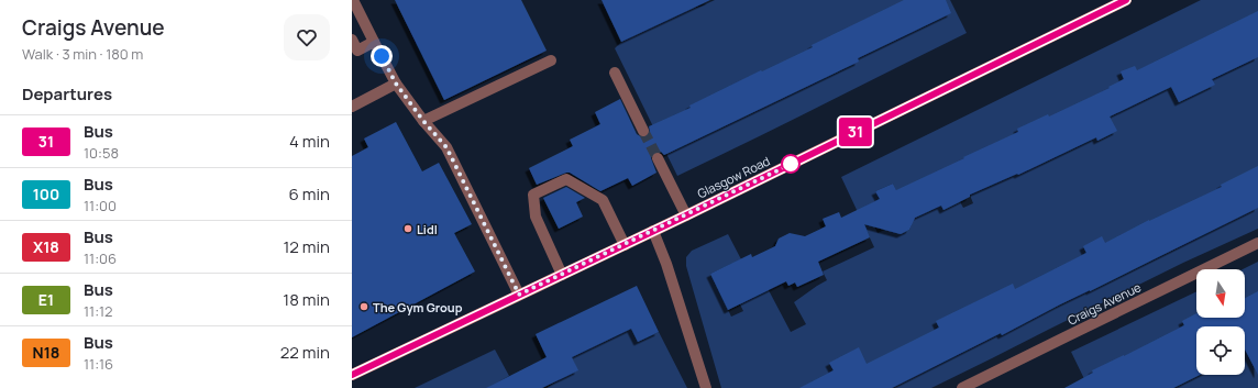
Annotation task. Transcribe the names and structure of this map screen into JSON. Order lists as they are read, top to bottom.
{
  "streets": {
    "main road": ["Glasgow Road"],
    "street": ["Craigs Avenue"]
  },
  "places": ["Lidl", "The Gym Group"],
  "lines": ["bus line 31"],
  "north": "bottom",
  "page": {
    "heading": [
      ["Craigs Avenue", "Walk · 3 min · 180 m"],
      "Departures"
    ],
    "on_map": "31",
    "list": [
      {
        "mark": "31",
        "name": "Bus",
        "note": "10:58",
        "value": "4 min"
      },
      {
        "mark": "100",
        "name": "Bus",
        "note": "11:00",
        "value": "6 min"
      },
      {
        "mark": "X18",
        "name": "Bus",
        "note": "11:06",
        "value": "12 min"
      },
      {
        "mark": "E1",
        "name": "Bus",
        "note": "11:12",
        "value": "18 min"
      },
      {
        "mark": "N18",
        "name": "Bus",
        "note": "11:16",
        "value": "22 min"
      }
    ]
  }
}
